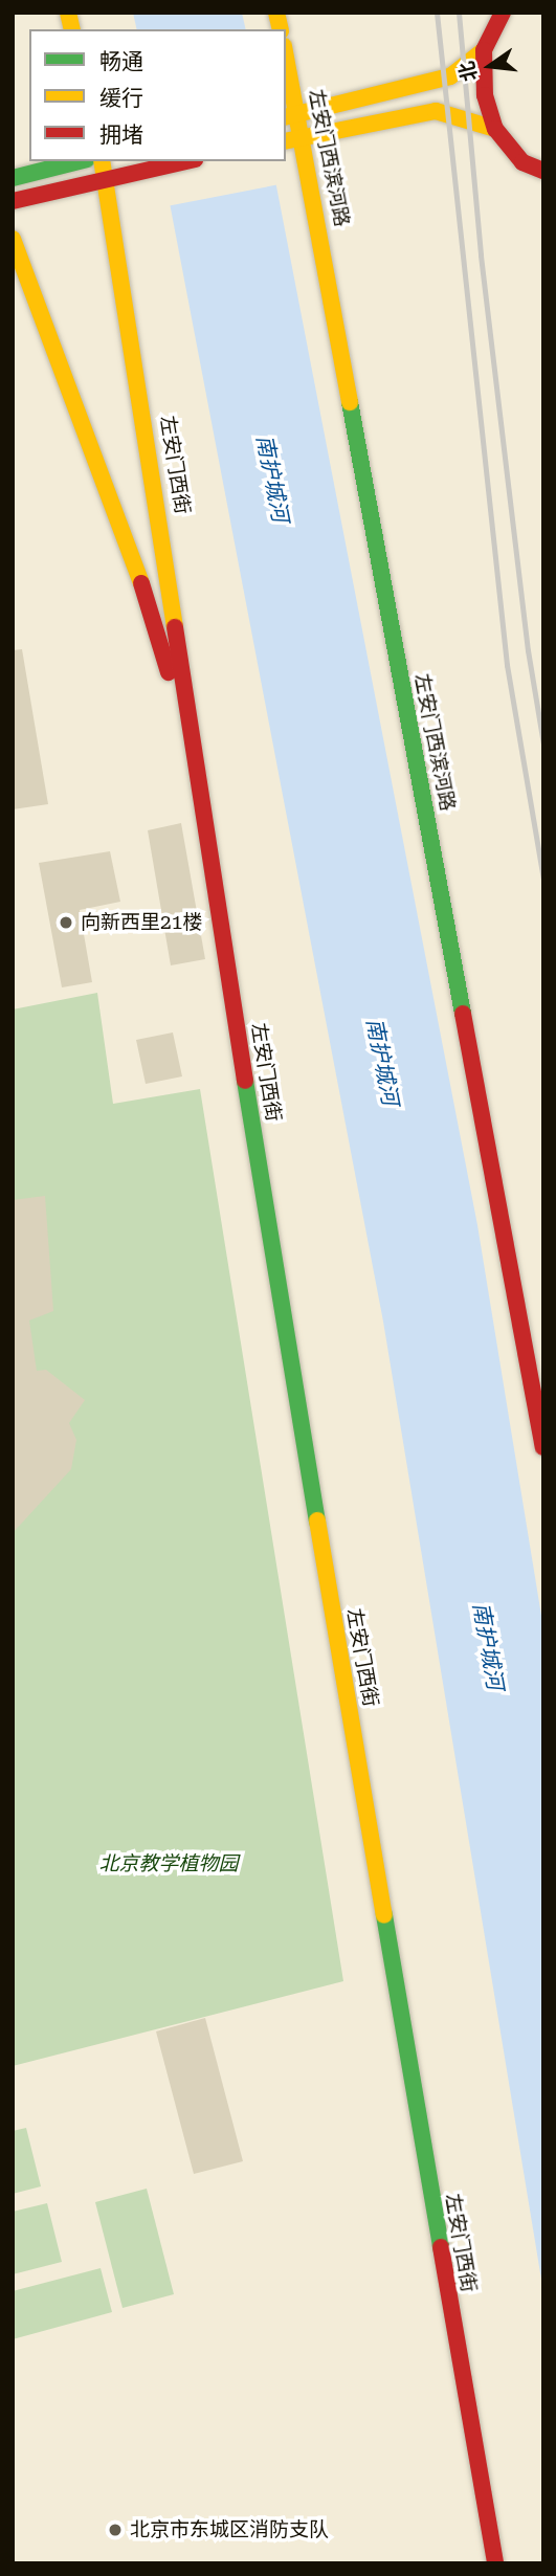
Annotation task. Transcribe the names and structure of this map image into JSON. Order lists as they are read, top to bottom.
{
  "streets": {
    "street": ["左安门西滨河路", "左安门西街"]
  },
  "water": ["南护城河"],
  "parks": ["北京教学植物园"],
  "places": ["向新西里21楼", "北京市东城区消防支队"],
  "legend": ["畅通", "缓行", "拥堵"],
  "north": "left"
}
